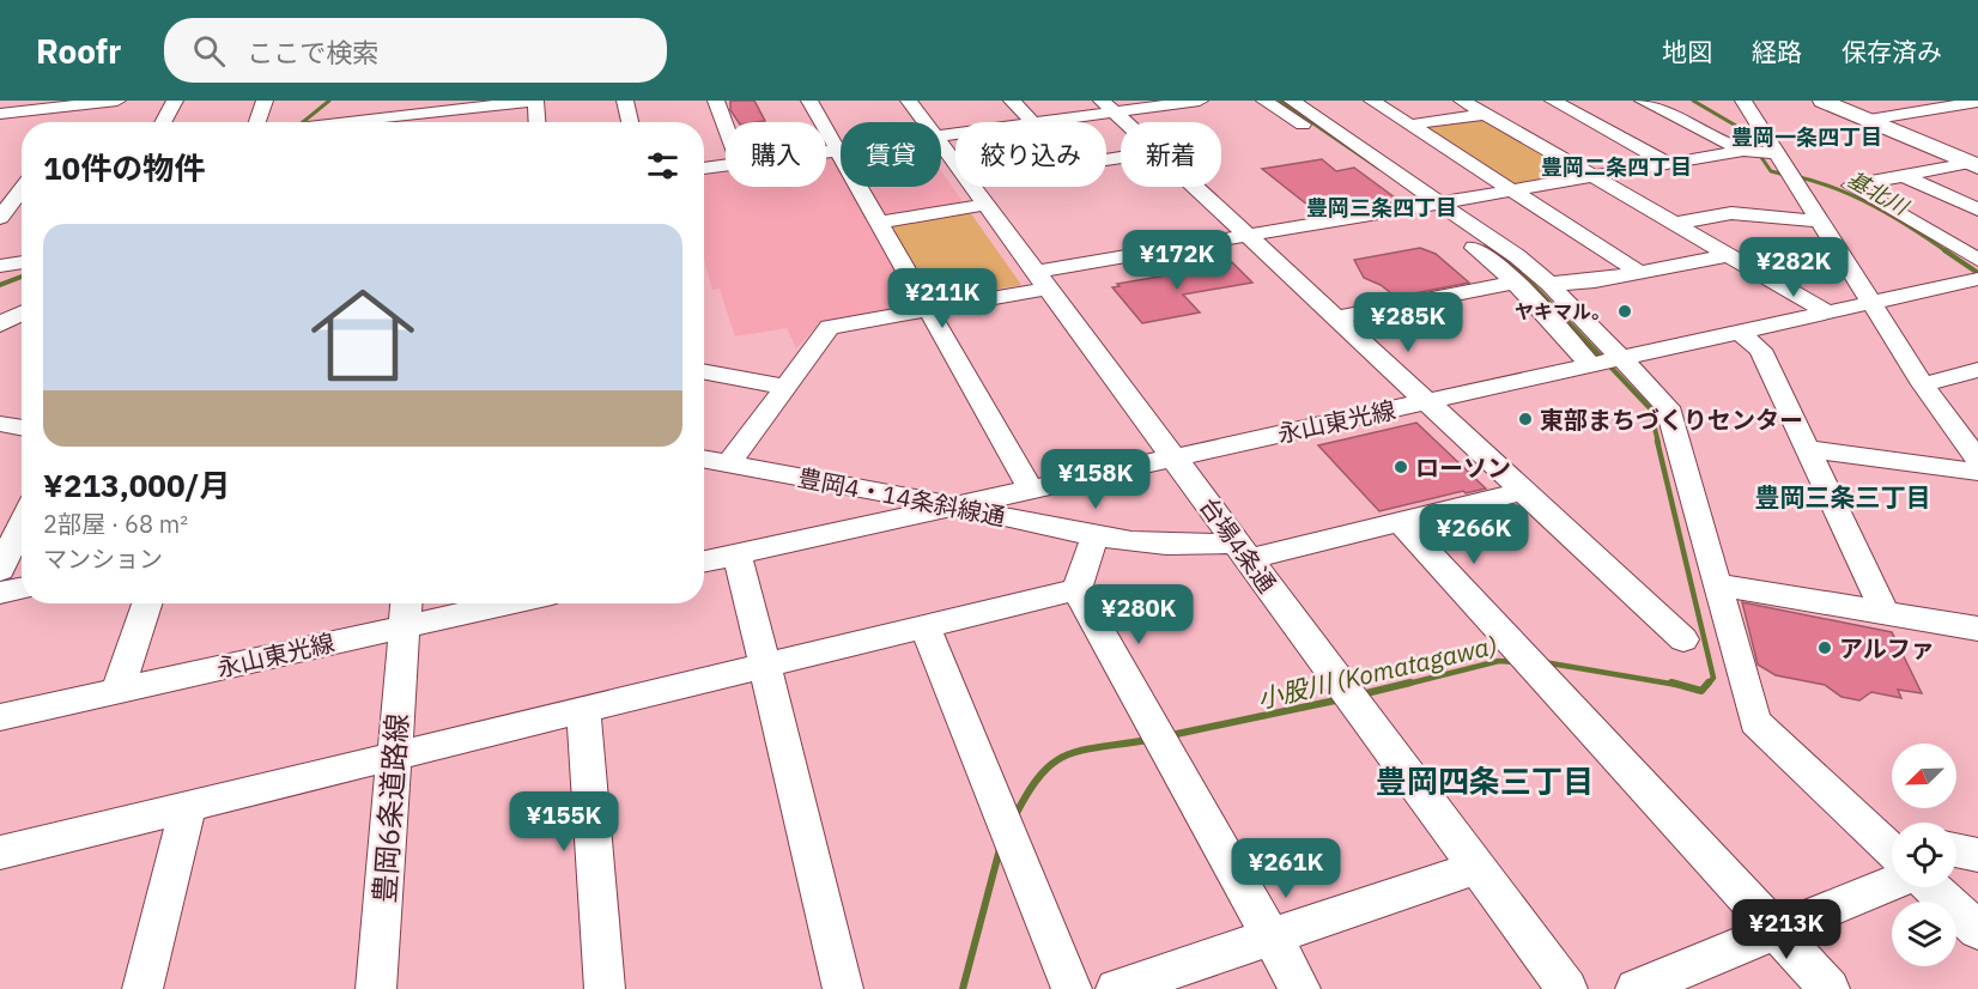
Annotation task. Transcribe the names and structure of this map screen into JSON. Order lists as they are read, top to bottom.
{
  "streets": {
    "street": [
      "永山東光線",
      "豊岡4・14条斜線通",
      "台場4条通",
      "豊岡6条道路線"
    ]
  },
  "crossings": [
    ["永山東光線", "豊岡4・14条斜線通"],
    ["永山東光線", "台場4条通"],
    ["永山東光線", "豊岡6条道路線"],
    ["豊岡4・14条斜線通", "台場4条通"]
  ],
  "districts": [
    "豊岡一条四丁目",
    "豊岡二条四丁目",
    "豊岡三条四丁目",
    "豊岡三条三丁目",
    "豊岡四条三丁目"
  ],
  "water": ["基北川", "小股川 (Komatagawa)"],
  "places": [
    "ヤキマル。",
    "東部まちづくりセンター",
    "ローソン",
    "アルファ"
  ],
  "north": "bottom left",
  "page": {
    "header": "Roofr",
    "search": "ここで検索",
    "nav": ["地図", "経路", "保存済み"],
    "chip": [
      "購入",
      "賃貸",
      "絞り込み",
      "新着"
    ],
    "heading": "10件の物件",
    "list": [
      {
        "name": "¥213,000/月",
        "note": "2部屋 · 68 m² · マンション"
      }
    ],
    "price": [
      "¥172K",
      "¥282K",
      "¥211K",
      "¥285K",
      "¥158K",
      "¥266K",
      "¥280K",
      "¥155K",
      "¥261K",
      "¥213K"
    ]
  }
}
